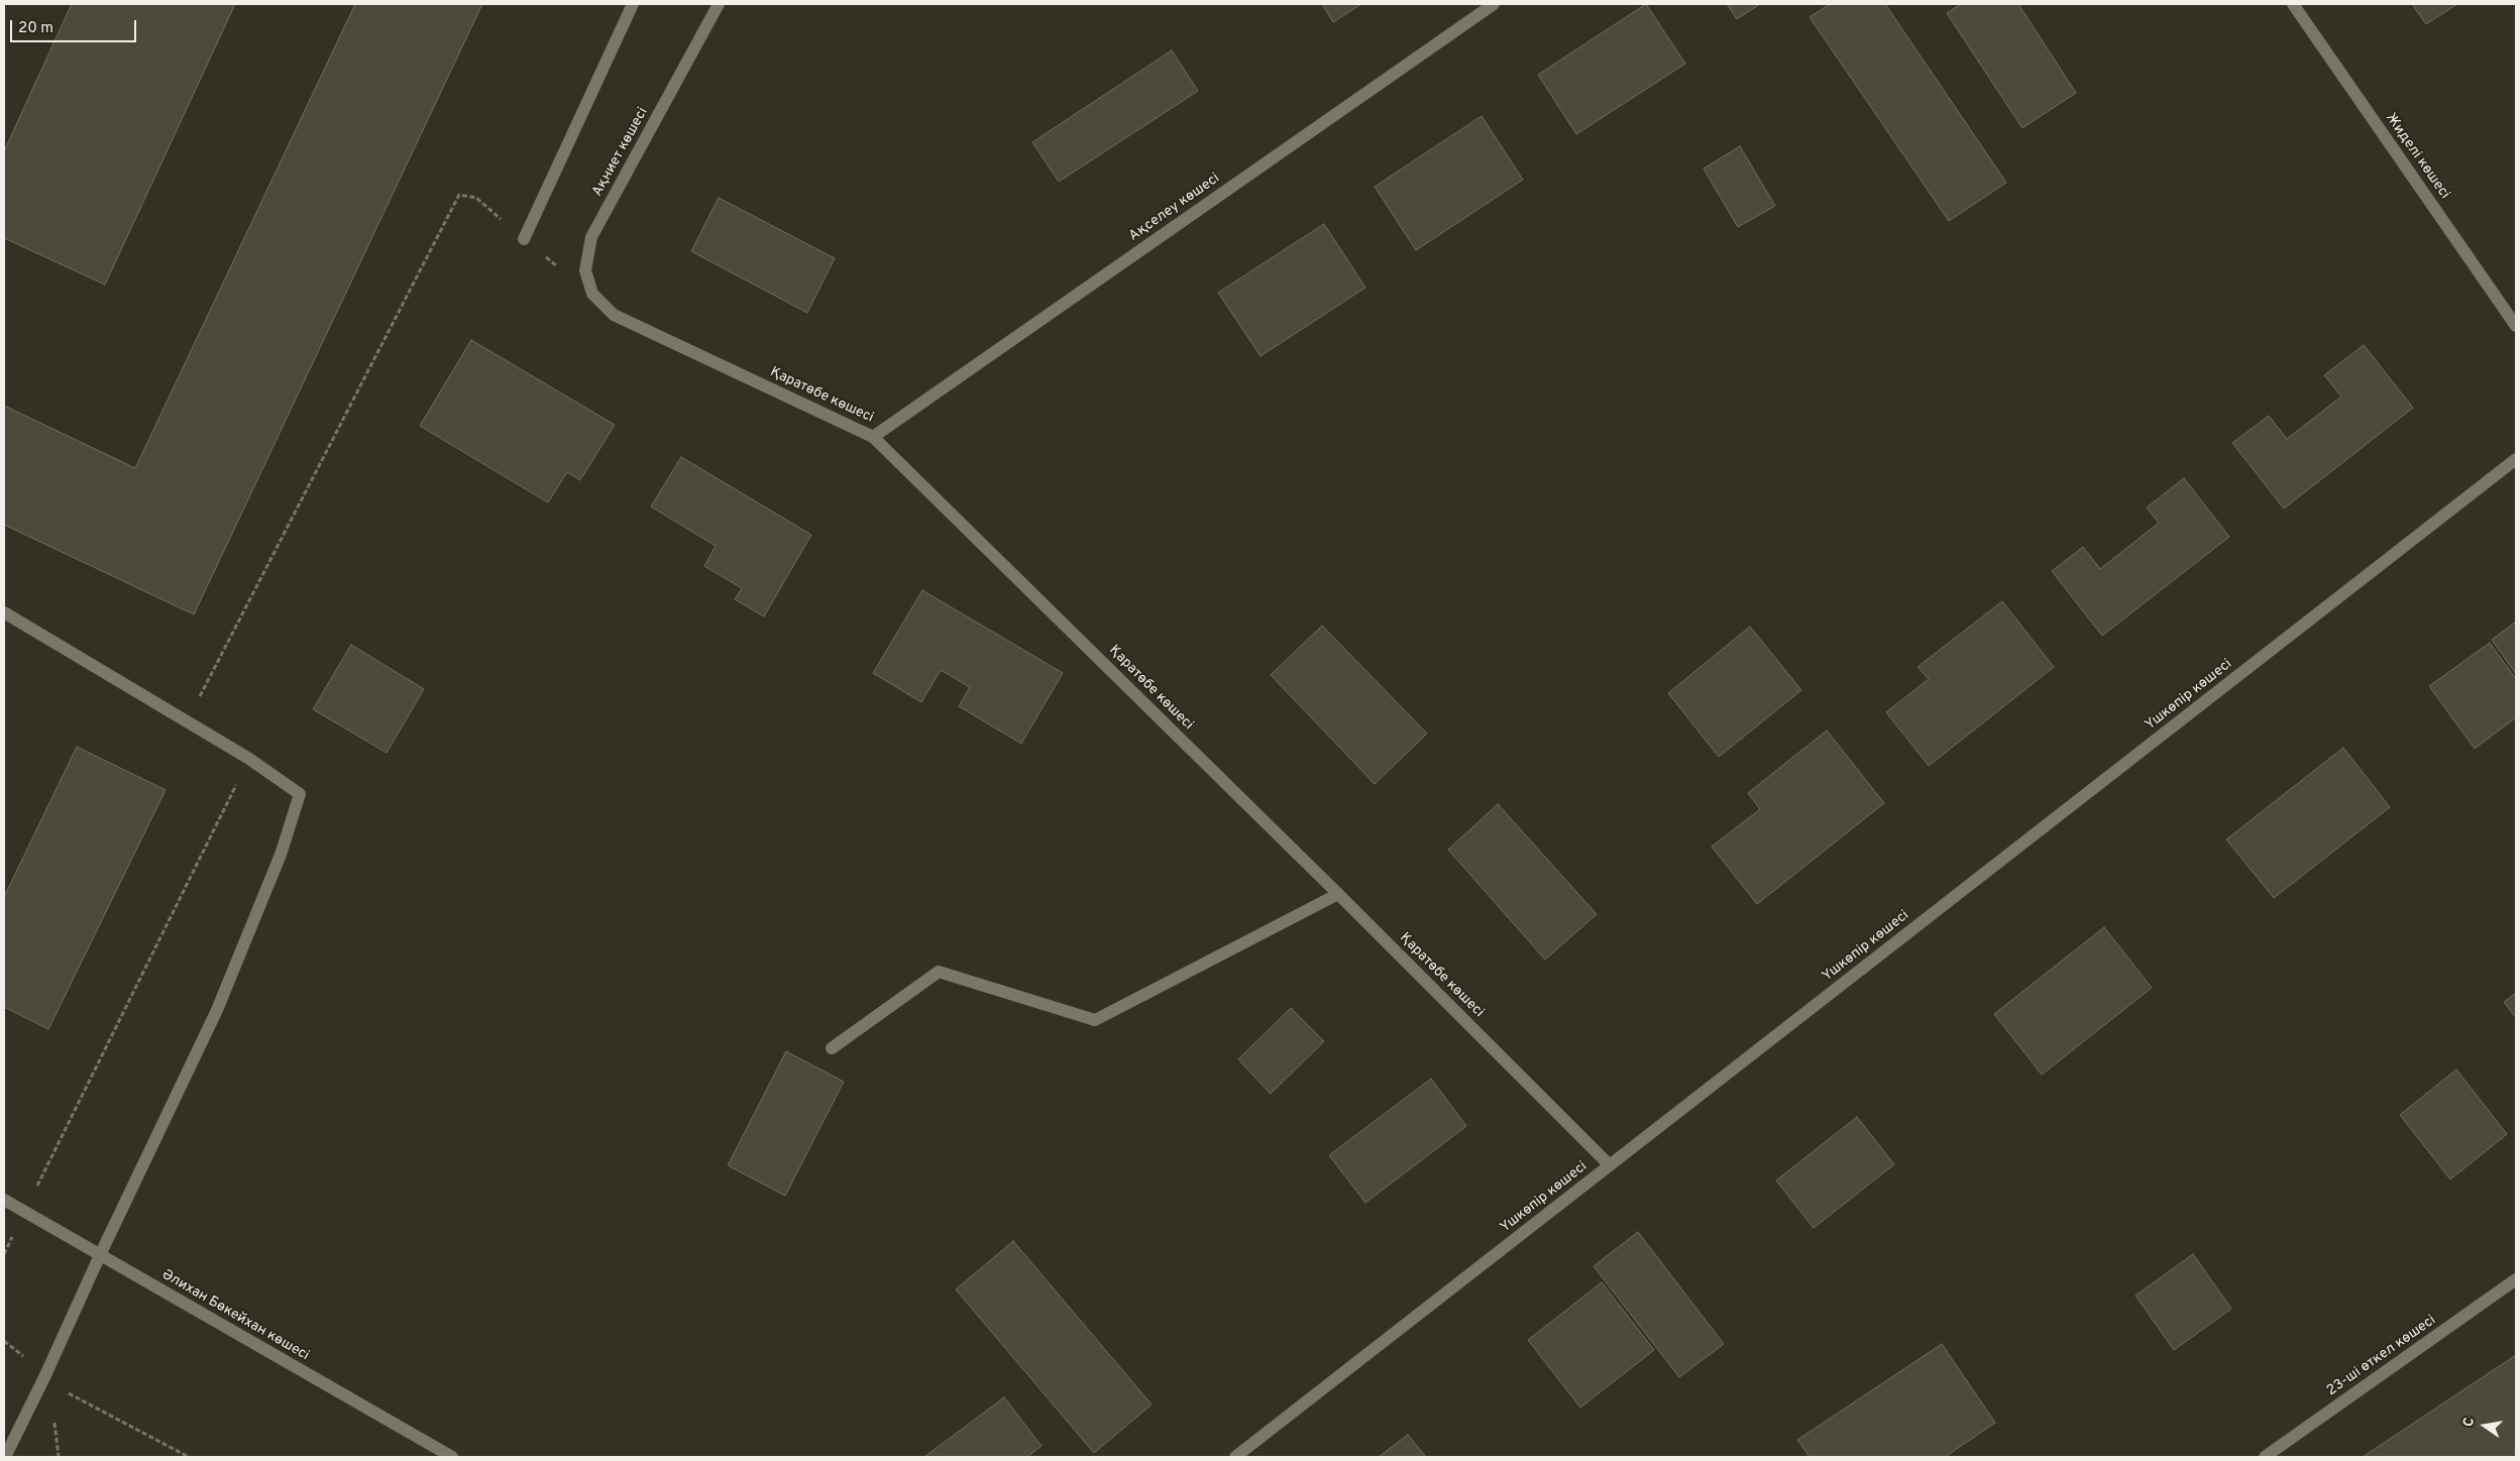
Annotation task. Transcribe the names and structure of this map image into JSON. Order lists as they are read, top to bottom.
{
  "streets": {
    "street": [
      "Ақниет көшесі",
      "Жиделі көшесі",
      "Ақселеу көшесі",
      "Қаратөбе көшесі",
      "Үшкөпір көшесі",
      "Әлихан Бөкейхан көшесі",
      "23-ші өткел көшесі"
    ]
  },
  "crossings": [
    ["Ақниет көшесі", "Қаратөбе көшесі"],
    ["Ақселеу көшесі", "Қаратөбе көшесі"],
    ["Қаратөбе көшесі", "Үшкөпір көшесі"]
  ],
  "scale_bar": "20 m",
  "north": "left"
}
